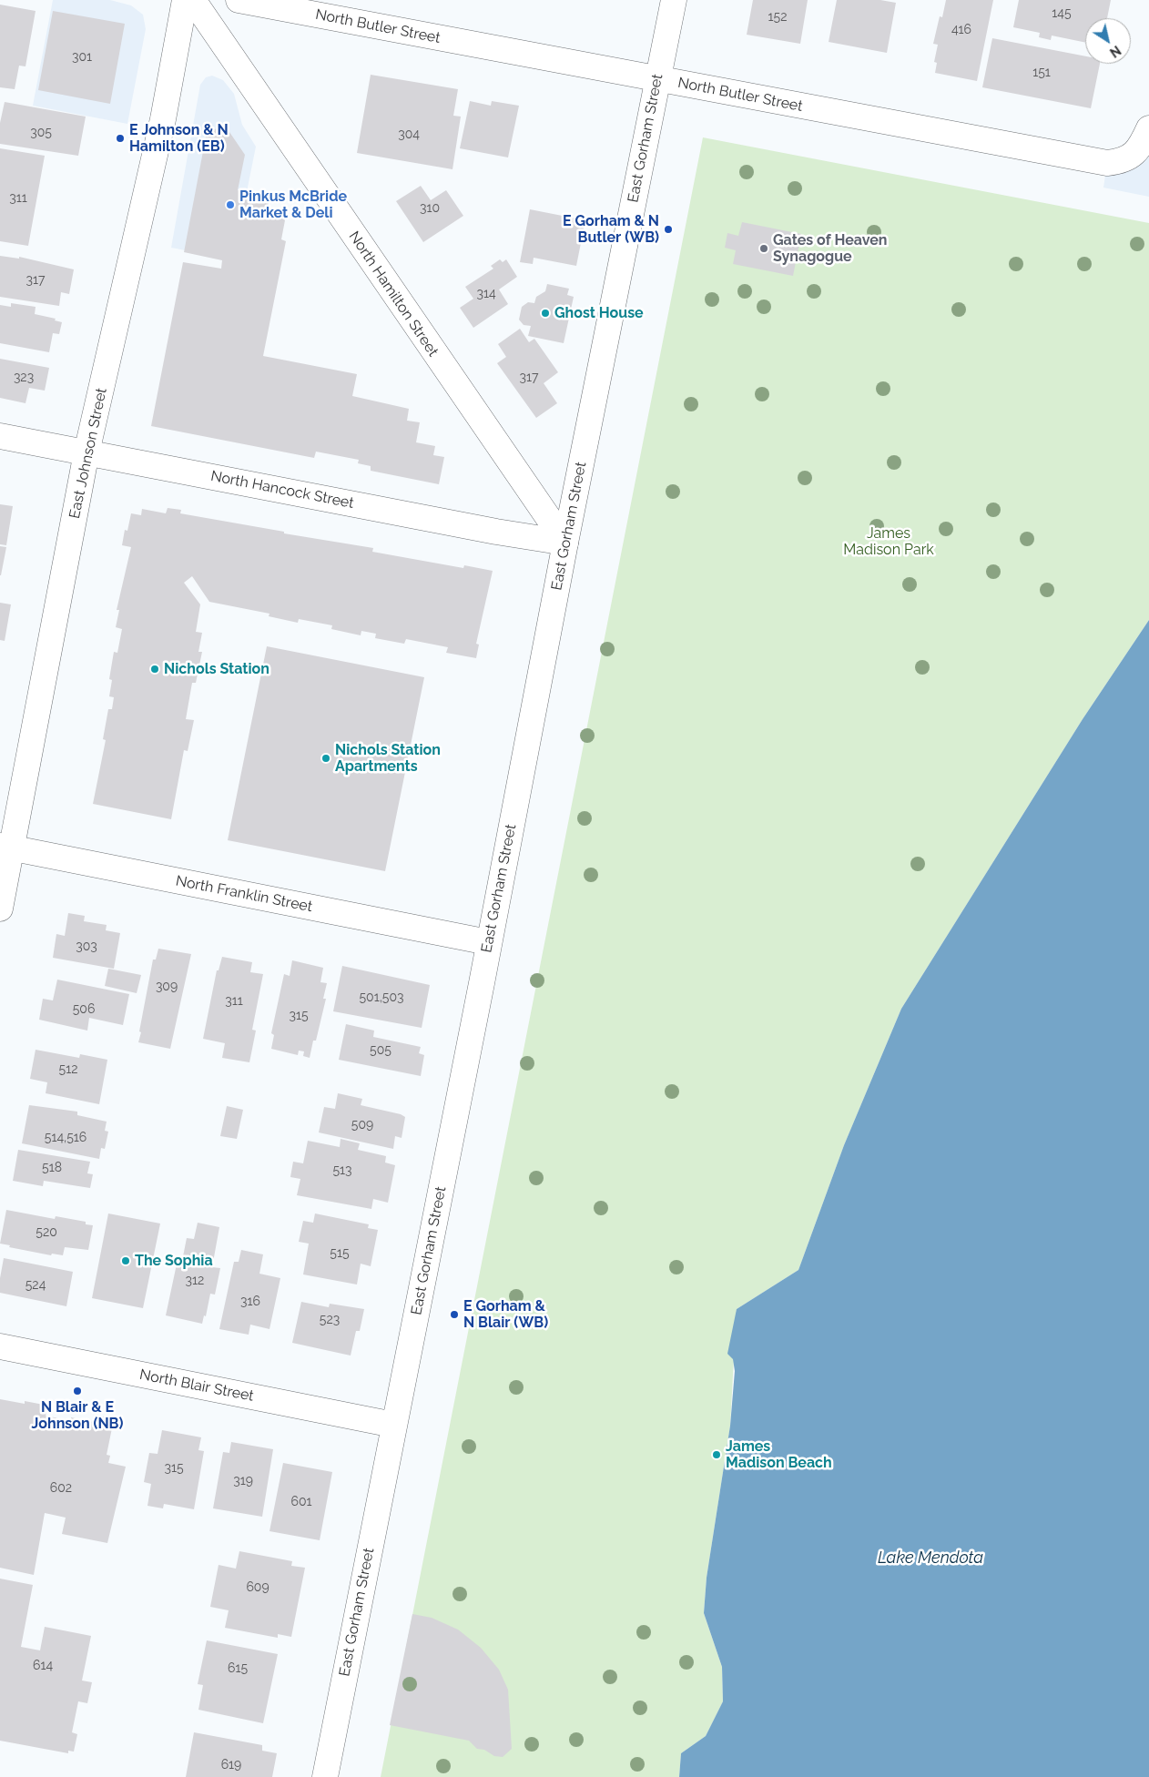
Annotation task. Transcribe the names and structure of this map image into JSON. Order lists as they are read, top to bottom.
{
  "streets": {
    "street": [
      "North Butler Street",
      "East Gorham Street",
      "North Hamilton Street",
      "East Johnson Street",
      "North Hancock Street",
      "North Franklin Street",
      "North Blair Street"
    ]
  },
  "crossings": [
    ["North Butler Street", "East Gorham Street"],
    ["East Gorham Street", "North Hamilton Street"],
    ["East Gorham Street", "North Hancock Street"],
    ["East Gorham Street", "North Franklin Street"],
    ["East Gorham Street", "North Blair Street"],
    ["North Hamilton Street", "North Hancock Street"],
    ["East Johnson Street", "North Hancock Street"],
    ["East Johnson Street", "North Franklin Street"]
  ],
  "water": ["Lake Mendota"],
  "parks": ["James Madison Park"],
  "places": [
    "E Johnson & N Hamilton (EB)",
    "Pinkus McBride Market & Deli",
    "E Gorham & N Butler (WB)",
    "Gates of Heaven Synagogue",
    "Ghost House",
    "Nichols Station",
    "Nichols Station Apartments",
    "The Sophia",
    "E Gorham & N Blair (WB)",
    "N Blair & E Johnson (NB)",
    "James Madison Beach"
  ],
  "house_numbers": [
    "145",
    "152",
    "416",
    "301",
    "151",
    "305",
    "304",
    "311",
    "310",
    "317",
    "314",
    "323",
    "317",
    "303",
    "309",
    "501,503",
    "311",
    "506",
    "315",
    "505",
    "512",
    "509",
    "514,516",
    "518",
    "513",
    "520",
    "515",
    "312",
    "524",
    "316",
    "523",
    "315",
    "319",
    "602",
    "601",
    "609",
    "614",
    "615",
    "619"
  ],
  "north": "bottom right"
}
